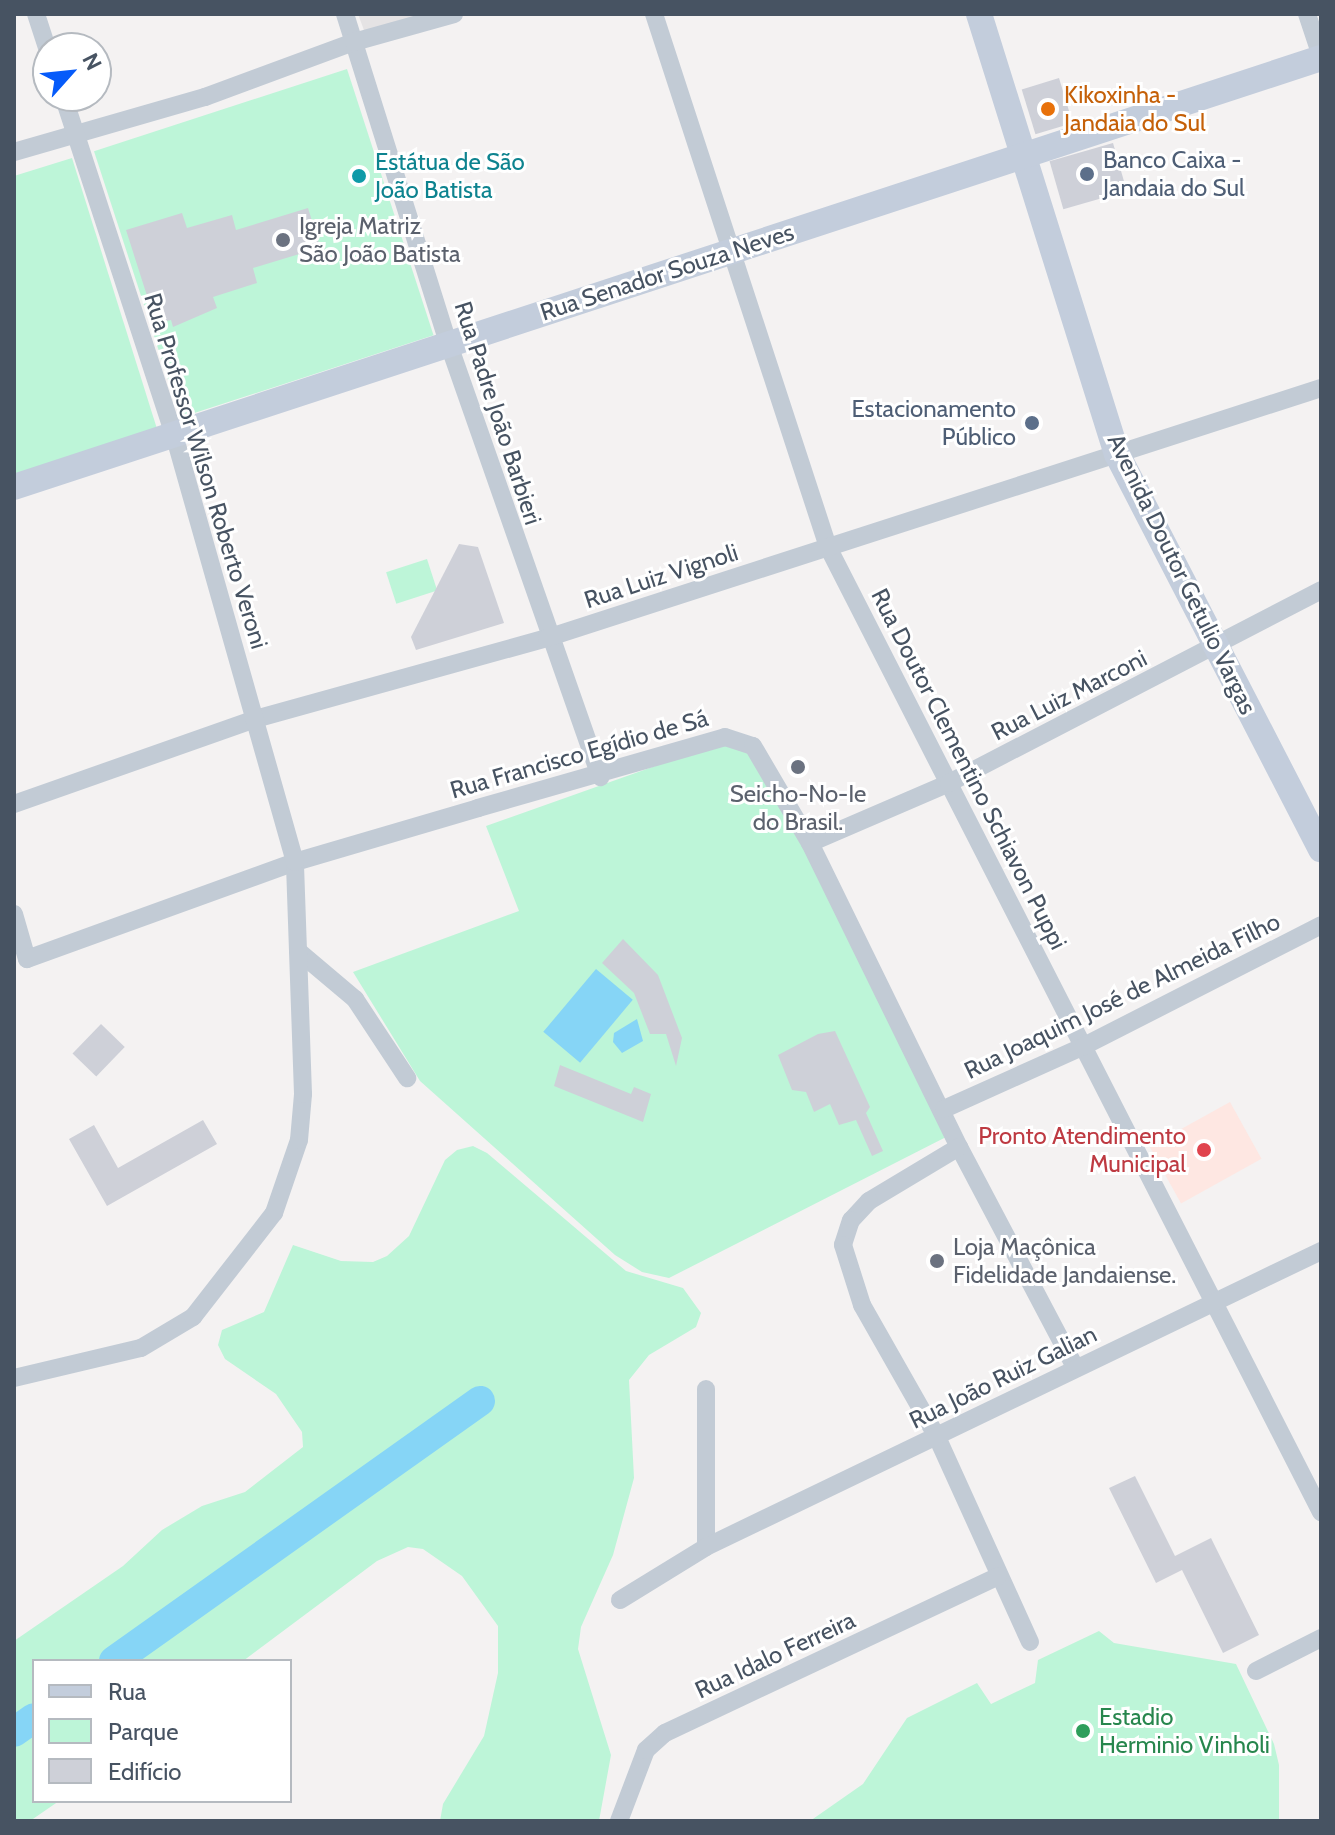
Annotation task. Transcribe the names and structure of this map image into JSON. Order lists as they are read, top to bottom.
{
  "streets": {
    "street": [
      "Rua Senador Souza Neves",
      "Rua Padre João Barbieri",
      "Rua Professor Wilson Roberto Veroni",
      "Avenida Doutor Getulio Vargas",
      "Rua Luiz Vignoli",
      "Rua Luiz Marconi",
      "Rua Francisco Egídio de Sá",
      "Rua Doutor Clementino Schiavon Puppi",
      "Rua Joaquim José de Almeida Filho",
      "Rua João Ruiz Galian",
      "Rua Idalo Ferreira"
    ]
  },
  "crossings": [
    ["Rua Senador Souza Neves", "Rua Padre João Barbieri"],
    ["Rua Senador Souza Neves", "Rua Professor Wilson Roberto Veroni"],
    ["Rua Senador Souza Neves", "Avenida Doutor Getulio Vargas"],
    ["Rua Senador Souza Neves", "Rua Doutor Clementino Schiavon Puppi"],
    ["Rua Padre João Barbieri", "Rua Luiz Vignoli"],
    ["Rua Padre João Barbieri", "Rua Francisco Egídio de Sá"],
    ["Rua Professor Wilson Roberto Veroni", "Rua Luiz Vignoli"],
    ["Rua Professor Wilson Roberto Veroni", "Rua Francisco Egídio de Sá"],
    ["Avenida Doutor Getulio Vargas", "Rua Luiz Vignoli"],
    ["Avenida Doutor Getulio Vargas", "Rua Luiz Marconi"],
    ["Rua Luiz Vignoli", "Rua Doutor Clementino Schiavon Puppi"],
    ["Rua Luiz Marconi", "Rua Francisco Egídio de Sá"],
    ["Rua Luiz Marconi", "Rua Doutor Clementino Schiavon Puppi"],
    ["Rua Francisco Egídio de Sá", "Rua Joaquim José de Almeida Filho"],
    ["Rua Francisco Egídio de Sá", "Rua João Ruiz Galian"],
    ["Rua Doutor Clementino Schiavon Puppi", "Rua Joaquim José de Almeida Filho"],
    ["Rua Doutor Clementino Schiavon Puppi", "Rua João Ruiz Galian"]
  ],
  "places": [
    "Kikoxinha - Jandaia do Sul",
    "Banco Caixa - Jandaia do Sul",
    "Estátua de São João Batista",
    "Igreja Matriz São João Batista",
    "Estacionamento Público",
    "Seicho-No-Ie do Brasil.",
    "Pronto Atendimento Municipal",
    "Loja Maçônica Fidelidade Jandaiense.",
    "Estadio Herminio Vinholi"
  ],
  "legend": ["Rua", "Parque", "Edifício"],
  "north": "top right"
}
